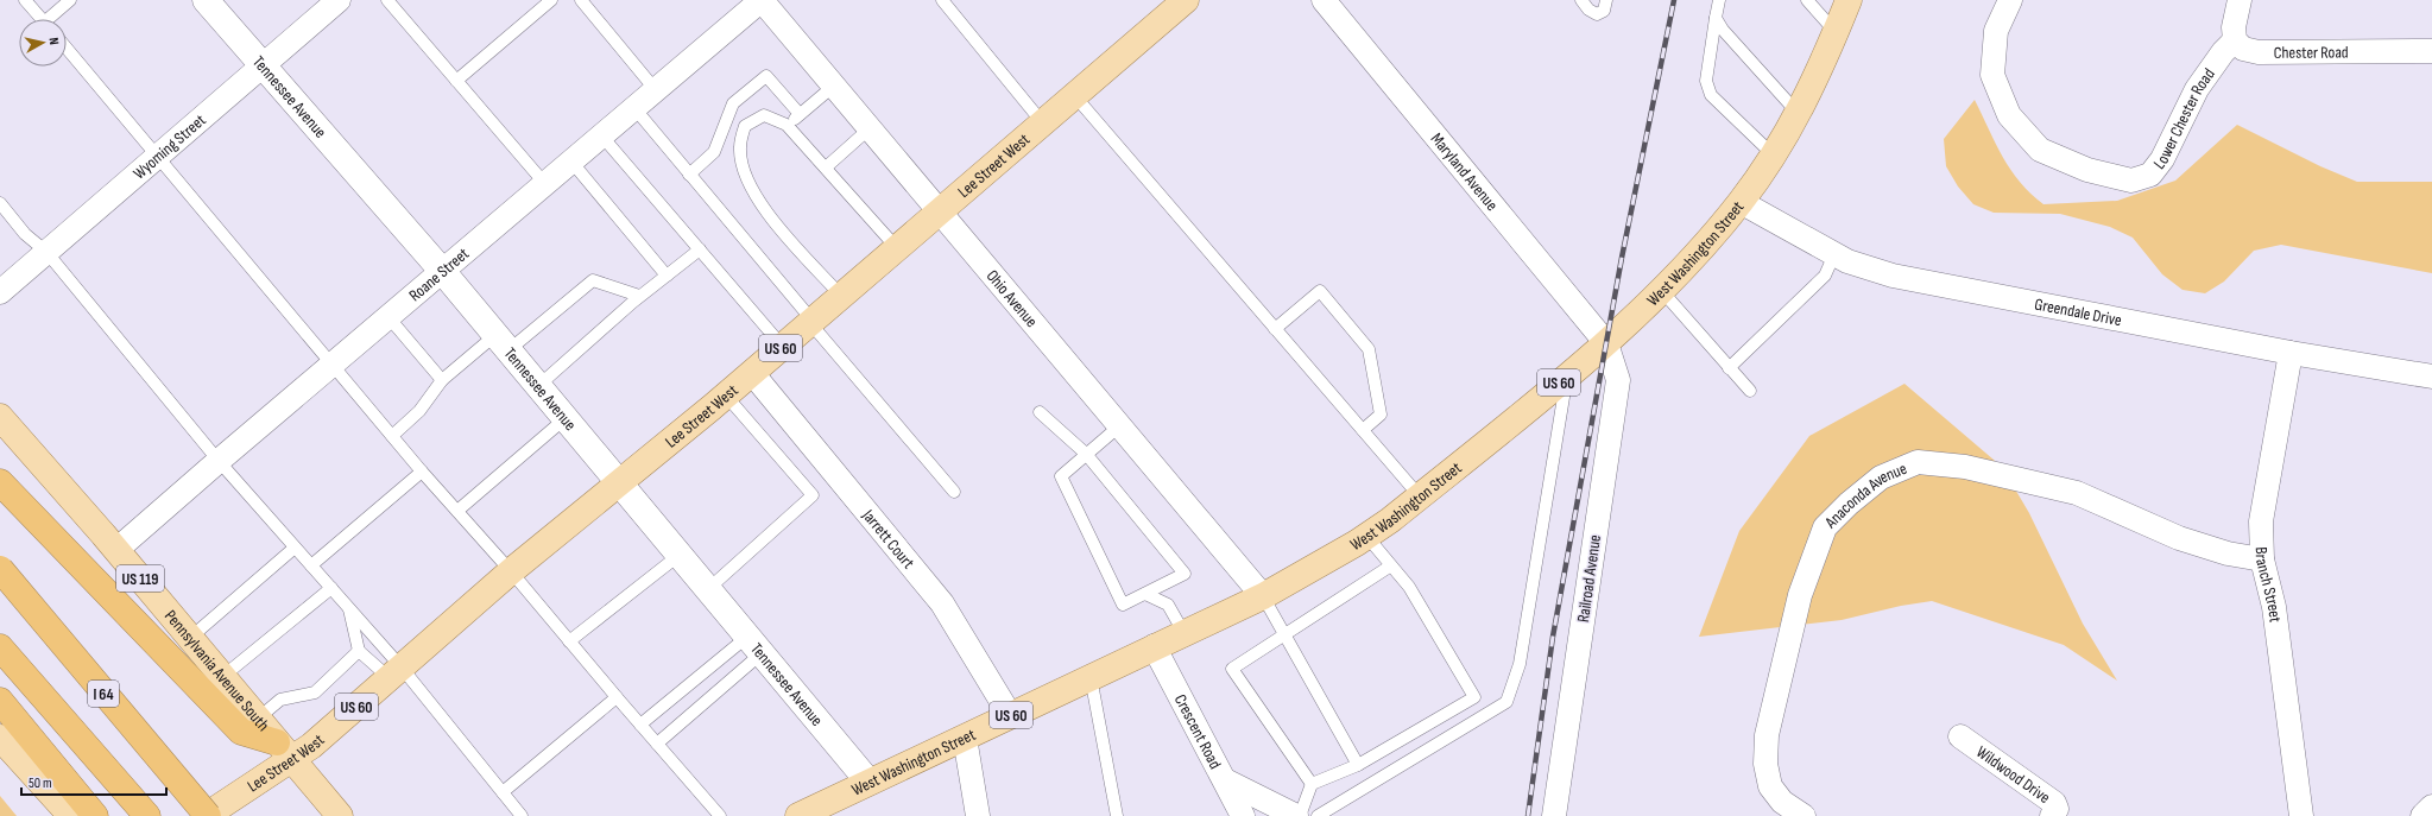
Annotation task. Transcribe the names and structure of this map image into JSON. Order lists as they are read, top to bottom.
{
  "streets": {
    "highway": ["I 64"],
    "main road": [
      "Lee Street West",
      "West Washington Street",
      "US 60",
      "US 119",
      "Pennsylvania Avenue South"
    ],
    "street": [
      "Chester Road",
      "Tennessee Avenue",
      "Lower Chester Road",
      "Wyoming Street",
      "Maryland Avenue",
      "Roane Street",
      "Ohio Avenue",
      "Greendale Drive",
      "Anaconda Avenue",
      "Jarrett Court",
      "Railroad Avenue",
      "Branch Street",
      "Crescent Road",
      "Wildwood Drive"
    ]
  },
  "crossings": [
    ["Chester Road", "Lower Chester Road"],
    ["Tennessee Avenue", "Wyoming Street"],
    ["Tennessee Avenue", "Lee Street West"],
    ["Tennessee Avenue", "West Washington Street"],
    ["Tennessee Avenue", "Roane Street"],
    ["Lee Street West", "Ohio Avenue"],
    ["Lee Street West", "Jarrett Court"],
    ["Lee Street West", "Pennsylvania Avenue South"],
    ["Lee Street West", "I 64"],
    ["Maryland Avenue", "West Washington Street"],
    ["Maryland Avenue", "Railroad Avenue"],
    ["West Washington Street", "Ohio Avenue"],
    ["West Washington Street", "Greendale Drive"],
    ["West Washington Street", "Jarrett Court"],
    ["West Washington Street", "Railroad Avenue"],
    ["West Washington Street", "Crescent Road"],
    ["Roane Street", "Ohio Avenue"],
    ["Roane Street", "Pennsylvania Avenue South"],
    ["Greendale Drive", "Branch Street"],
    ["Anaconda Avenue", "Branch Street"]
  ],
  "scale_bar": "50 m",
  "north": "right"
}
